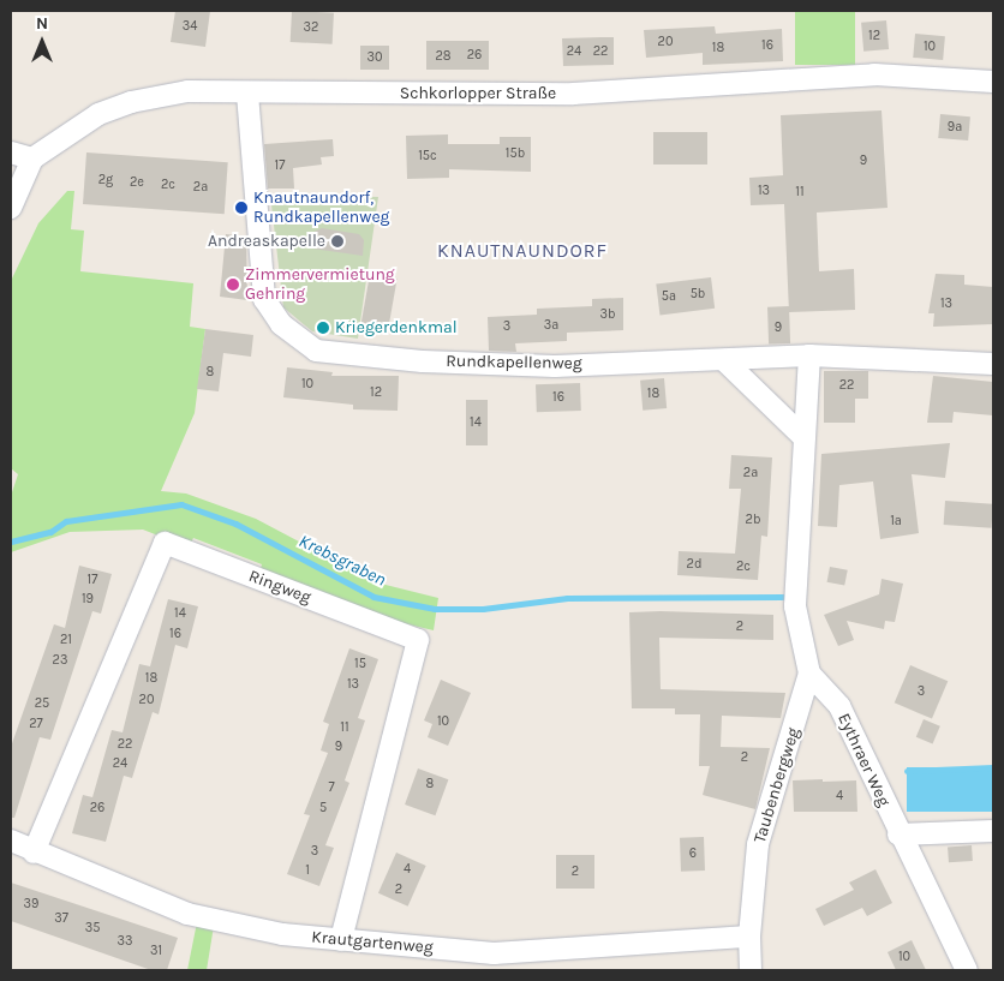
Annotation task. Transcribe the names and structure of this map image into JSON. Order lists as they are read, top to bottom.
{
  "streets": {
    "street": [
      "Schkorlopper Straße",
      "Rundkapellenweg",
      "Ringweg",
      "Eythraer Weg",
      "Taubenbergweg",
      "Krautgartenweg"
    ]
  },
  "crossings": [
    ["Schkorlopper Straße", "Rundkapellenweg"],
    ["Ringweg", "Krautgartenweg"],
    ["Eythraer Weg", "Taubenbergweg"],
    ["Taubenbergweg", "Krautgartenweg"]
  ],
  "districts": ["KNAUTNAUNDORF"],
  "water": ["Krebsgraben"],
  "places": [
    "Knautnaundorf, Rundkapellenweg",
    "Andreaskapelle",
    "Zimmervermietung Gehring",
    "Kriegerdenkmal"
  ],
  "house_numbers": [
    "34",
    "32",
    "12",
    "20",
    "16",
    "10",
    "18",
    "24",
    "22",
    "26",
    "28",
    "30",
    "9a",
    "15b",
    "15c",
    "9",
    "17",
    "2g",
    "2e",
    "2c",
    "2a",
    "13",
    "11",
    "5b",
    "5a",
    "13",
    "3b",
    "3a",
    "3",
    "9",
    "8",
    "10",
    "22",
    "12",
    "18",
    "16",
    "14",
    "2a",
    "2b",
    "1a",
    "2d",
    "2c",
    "17",
    "19",
    "14",
    "2",
    "16",
    "21",
    "23",
    "15",
    "18",
    "13",
    "3",
    "20",
    "25",
    "10",
    "27",
    "11",
    "22",
    "9",
    "2",
    "24",
    "8",
    "7",
    "4",
    "26",
    "5",
    "3",
    "6",
    "4",
    "1",
    "2",
    "2",
    "39",
    "37",
    "35",
    "33",
    "31",
    "10"
  ],
  "north": "top"
}
